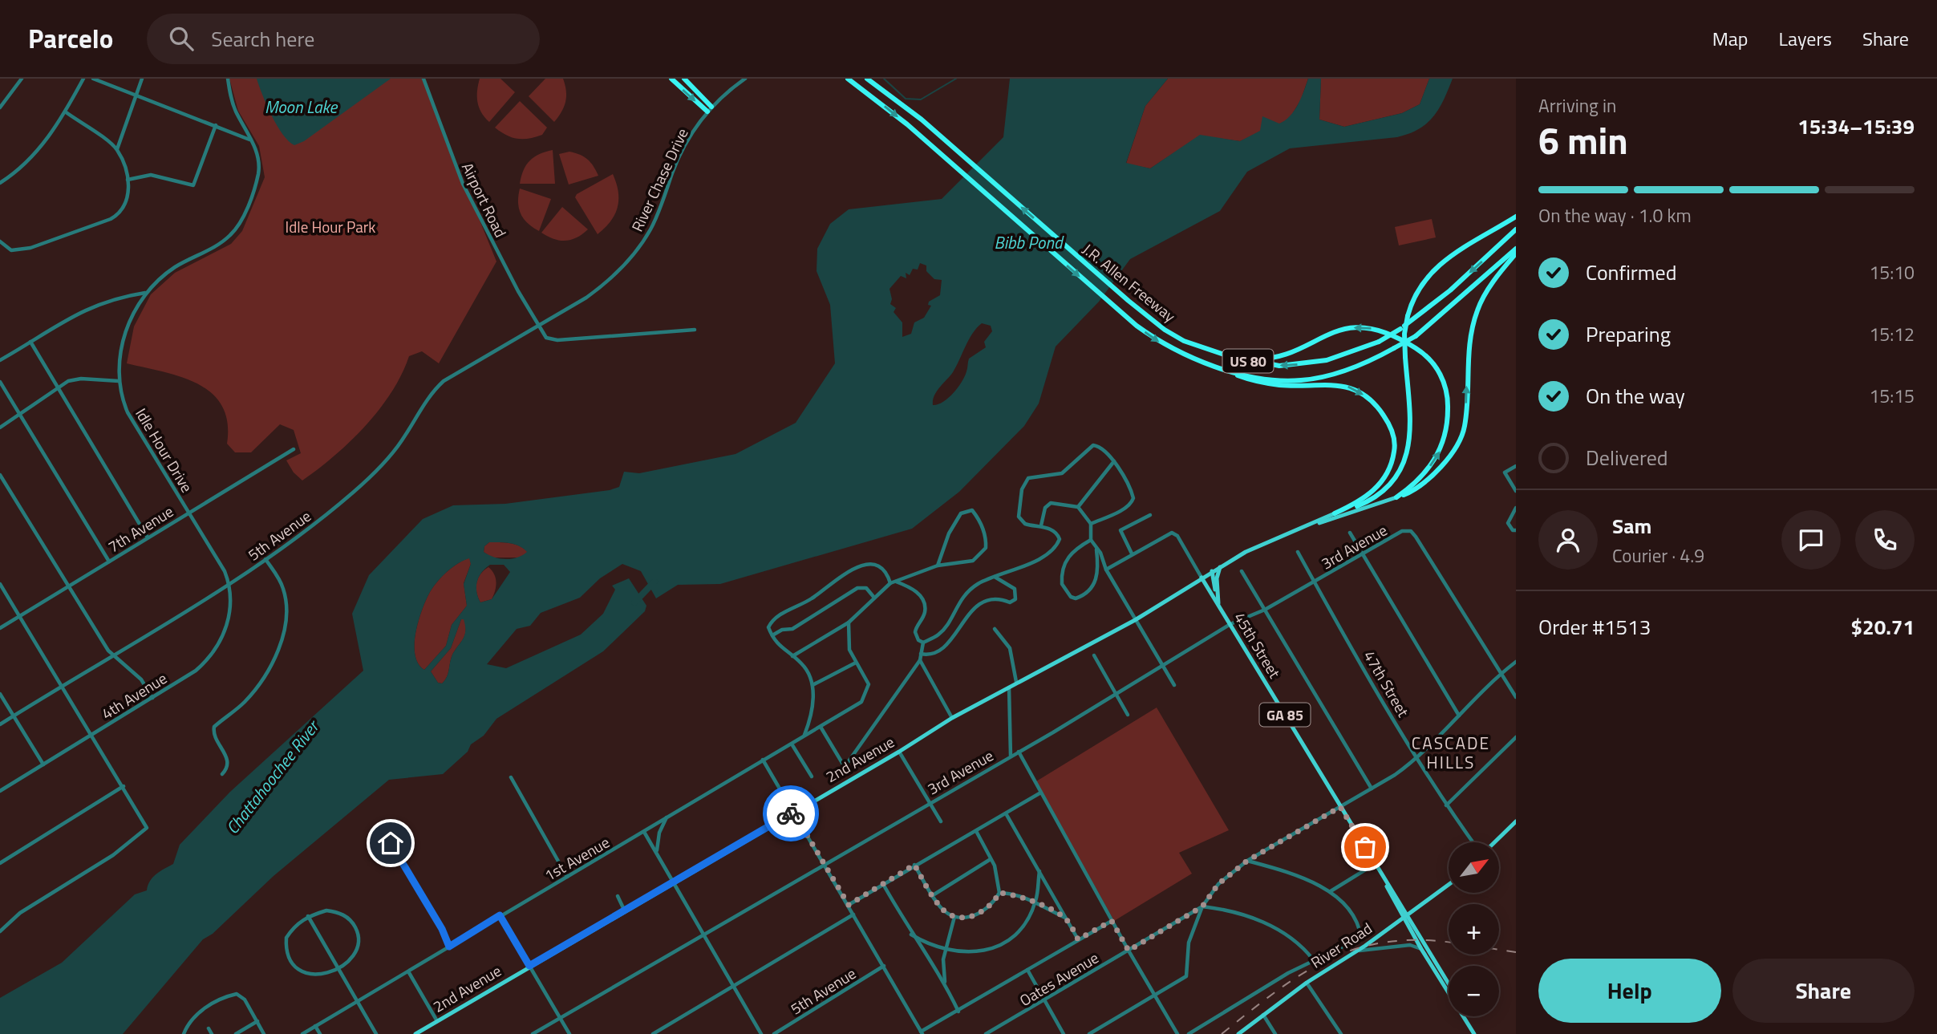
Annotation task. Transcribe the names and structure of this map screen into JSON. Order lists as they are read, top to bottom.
{
  "streets": {
    "highway": ["J.R. Allen Freeway", "US 80"],
    "main road": [
      "45th Street",
      "GA 85",
      "2nd Avenue",
      "River Road"
    ],
    "street": [
      "River Chase Drive",
      "Airport Road",
      "Idle Hour Drive",
      "7th Avenue",
      "5th Avenue",
      "3rd Avenue",
      "47th Street",
      "4th Avenue",
      "1st Avenue",
      "Oates Avenue"
    ]
  },
  "crossings": [
    ["River Chase Drive", "Airport Road"],
    ["River Chase Drive", "5th Avenue"],
    ["Airport Road", "5th Avenue"],
    ["Idle Hour Drive", "7th Avenue"],
    ["Idle Hour Drive", "5th Avenue"],
    ["Idle Hour Drive", "4th Avenue"],
    ["5th Avenue", "4th Avenue"],
    ["3rd Avenue", "45th Street"],
    ["3rd Avenue", "47th Street"],
    ["3rd Avenue", "Oates Avenue"],
    ["45th Street", "2nd Avenue"],
    ["45th Street", "River Road"],
    ["45th Street", "Oates Avenue"],
    ["47th Street", "Oates Avenue"]
  ],
  "districts": ["CASCADE HILLS"],
  "water": ["Moon Lake", "Bibb Pond", "Chattahoochee River"],
  "parks": ["Idle Hour Park"],
  "north": "top right",
  "page": {
    "header": "Parcelo",
    "search": "Search here",
    "nav": ["Map", "Layers", "Share"],
    "heading": ["6 min", "Arriving in", "15:34–15:39"],
    "panel": [
      "Sam",
      "Courier · 4.9",
      "Order #1513",
      "$20.71"
    ],
    "bar": "On the way · 1.0 km",
    "list": [
      ["Confirmed", "15:10"],
      ["Preparing", "15:12"],
      ["On the way", "15:15"],
      "Delivered"
    ],
    "map_buttons": ["+", "−"],
    "buttons": ["Help", "Share"]
  }
}
